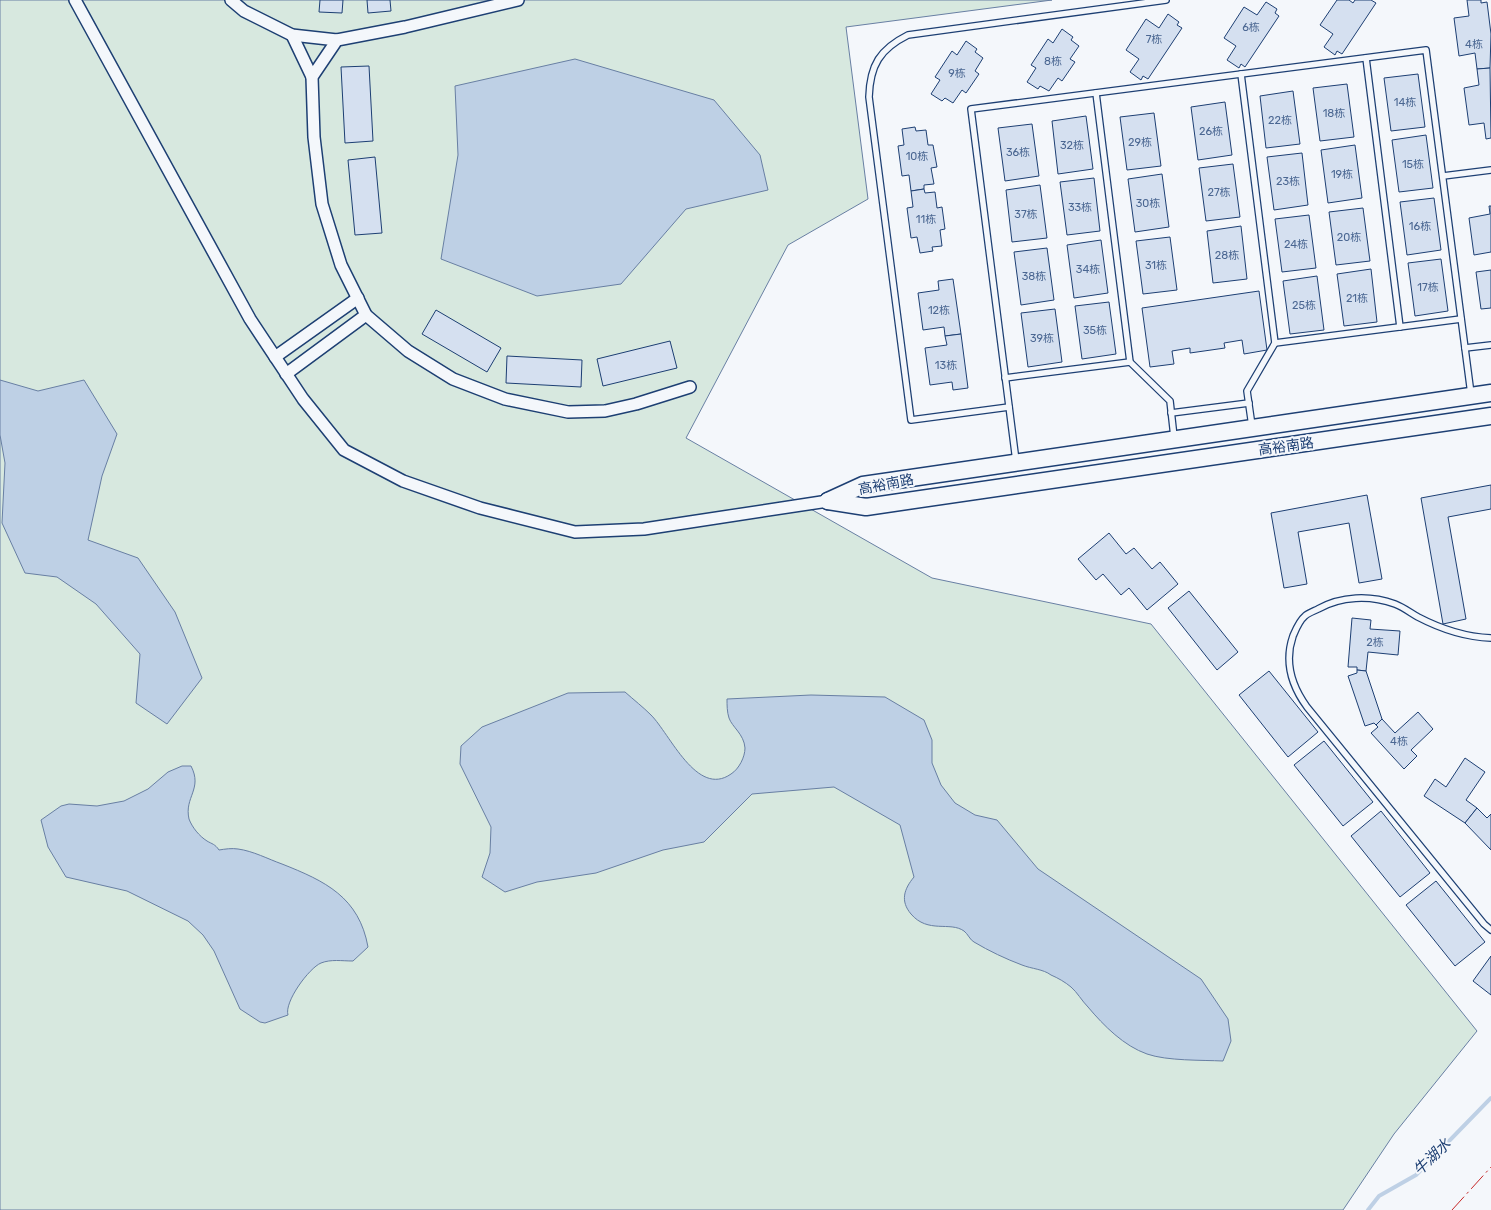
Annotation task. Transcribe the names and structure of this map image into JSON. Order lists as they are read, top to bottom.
{
  "streets": {
    "street": ["高裕南路"]
  },
  "water": ["牛湖水"],
  "house_numbers": [
    "6栋",
    "7栋",
    "4栋",
    "8栋",
    "9栋",
    "14栋",
    "18栋",
    "22栋",
    "26栋",
    "29栋",
    "32栋",
    "36栋",
    "10栋",
    "15栋",
    "19栋",
    "23栋",
    "27栋",
    "30栋",
    "33栋",
    "37栋",
    "11栋",
    "16栋",
    "20栋",
    "24栋",
    "28栋",
    "31栋",
    "34栋",
    "38栋",
    "17栋",
    "21栋",
    "25栋",
    "12栋",
    "35栋",
    "39栋",
    "13栋",
    "2栋",
    "4栋"
  ]
}
